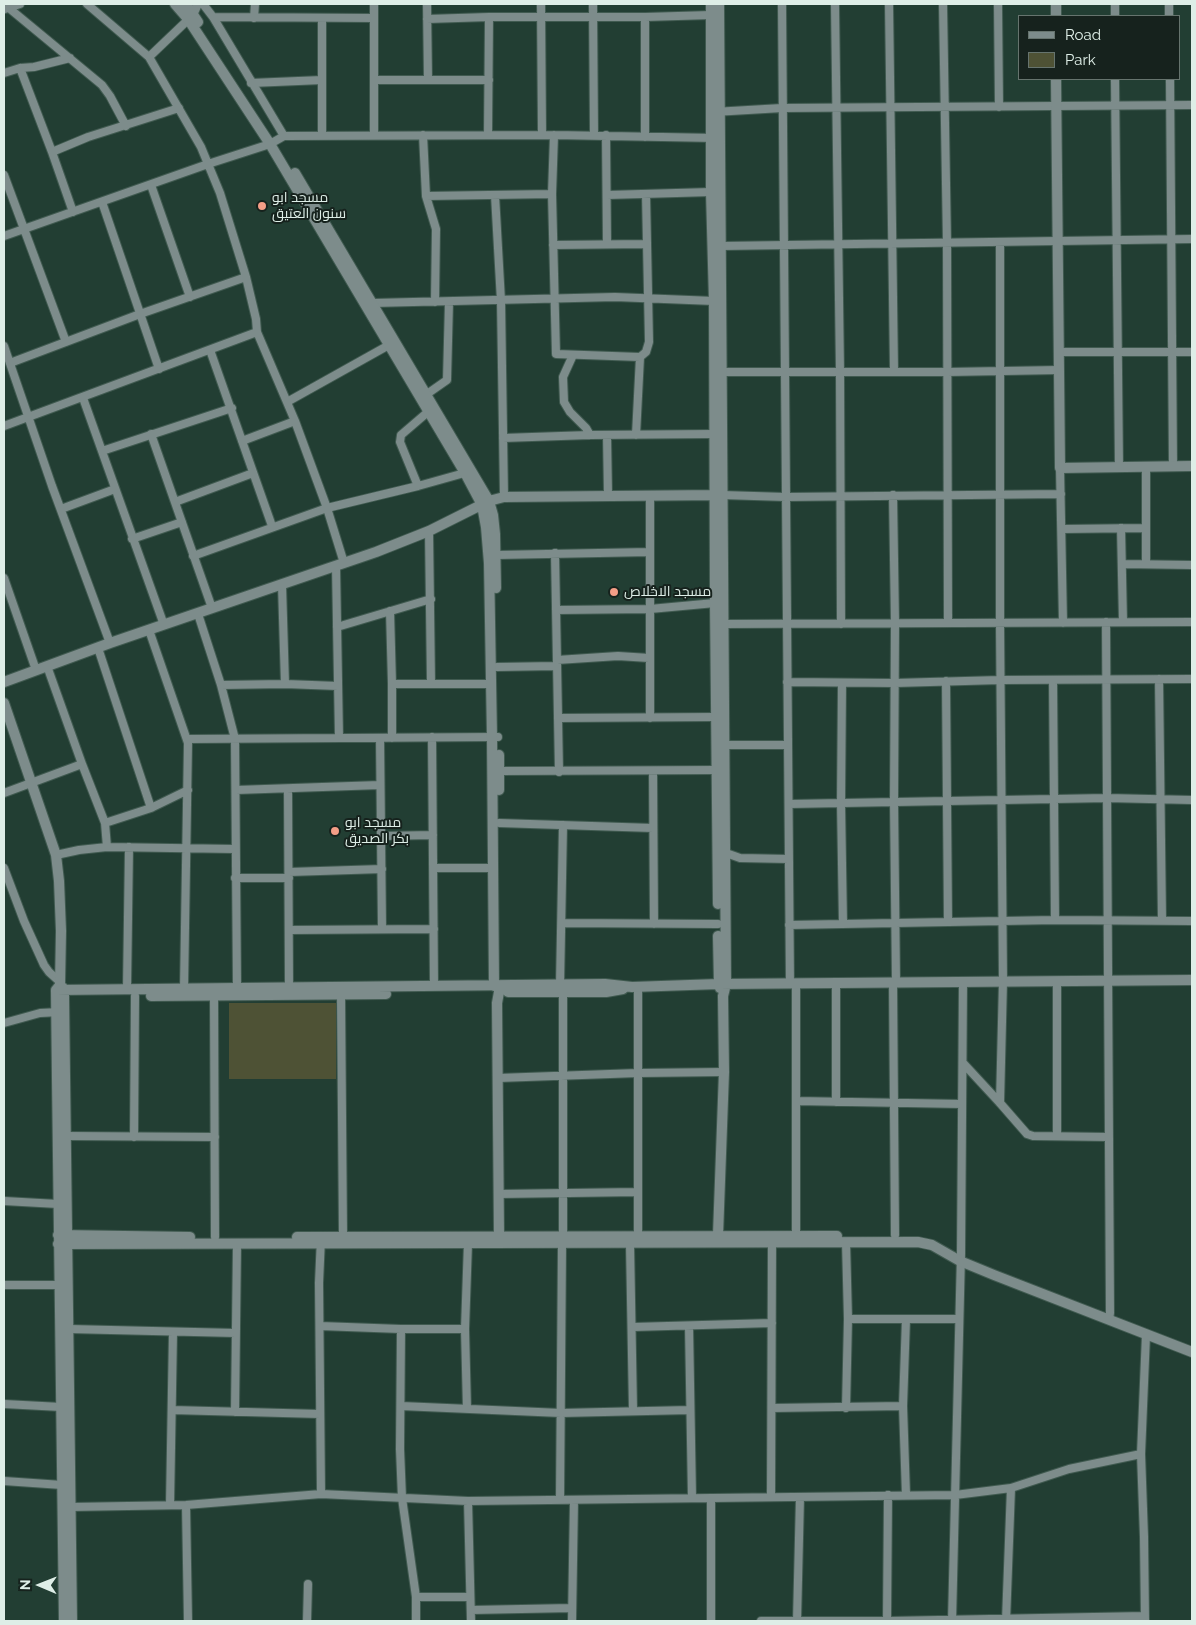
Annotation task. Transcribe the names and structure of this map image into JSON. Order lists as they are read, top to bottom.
{
  "places": ["مسجد ابو سنون العتيق", "مسجد الاخلاص", "مسجد ابو بكر الصديق"],
  "legend": ["Road", "Park"],
  "north": "left"
}
